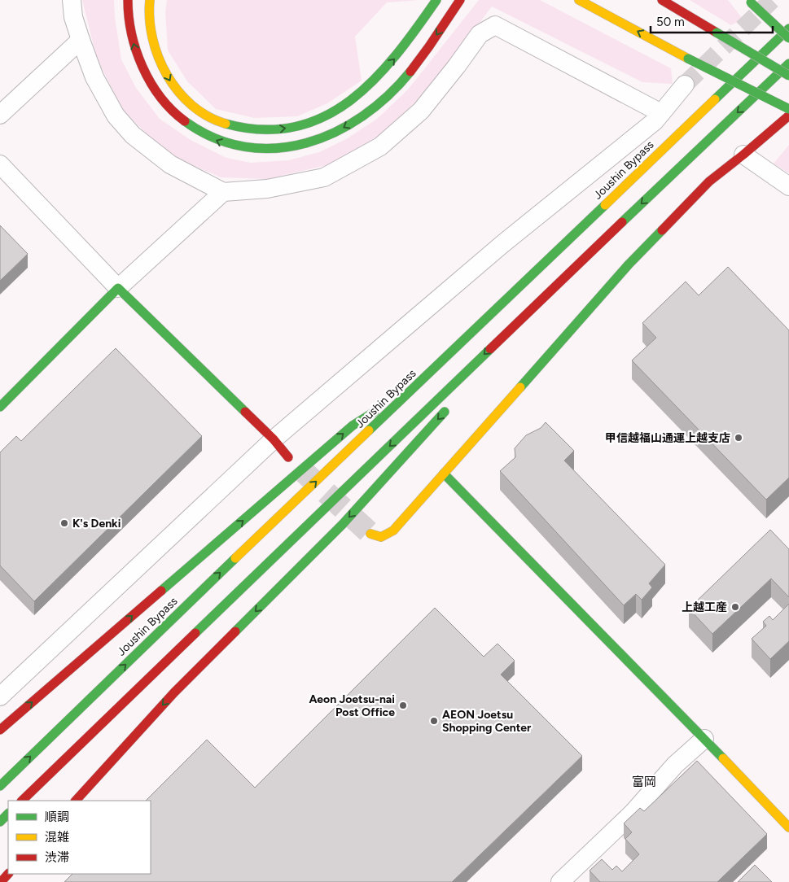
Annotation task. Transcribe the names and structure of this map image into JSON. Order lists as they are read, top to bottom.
{
  "streets": {
    "main road": ["Joushin Bypass"]
  },
  "districts": ["富岡"],
  "places": [
    "甲信越福山通運上越支店",
    "K's Denki",
    "上越工産",
    "Aeon Joetsu-nai Post Office",
    "AEON Joetsu Shopping Center"
  ],
  "legend": ["順調", "混雑", "渋滞"],
  "scale_bar": "50 m"
}
